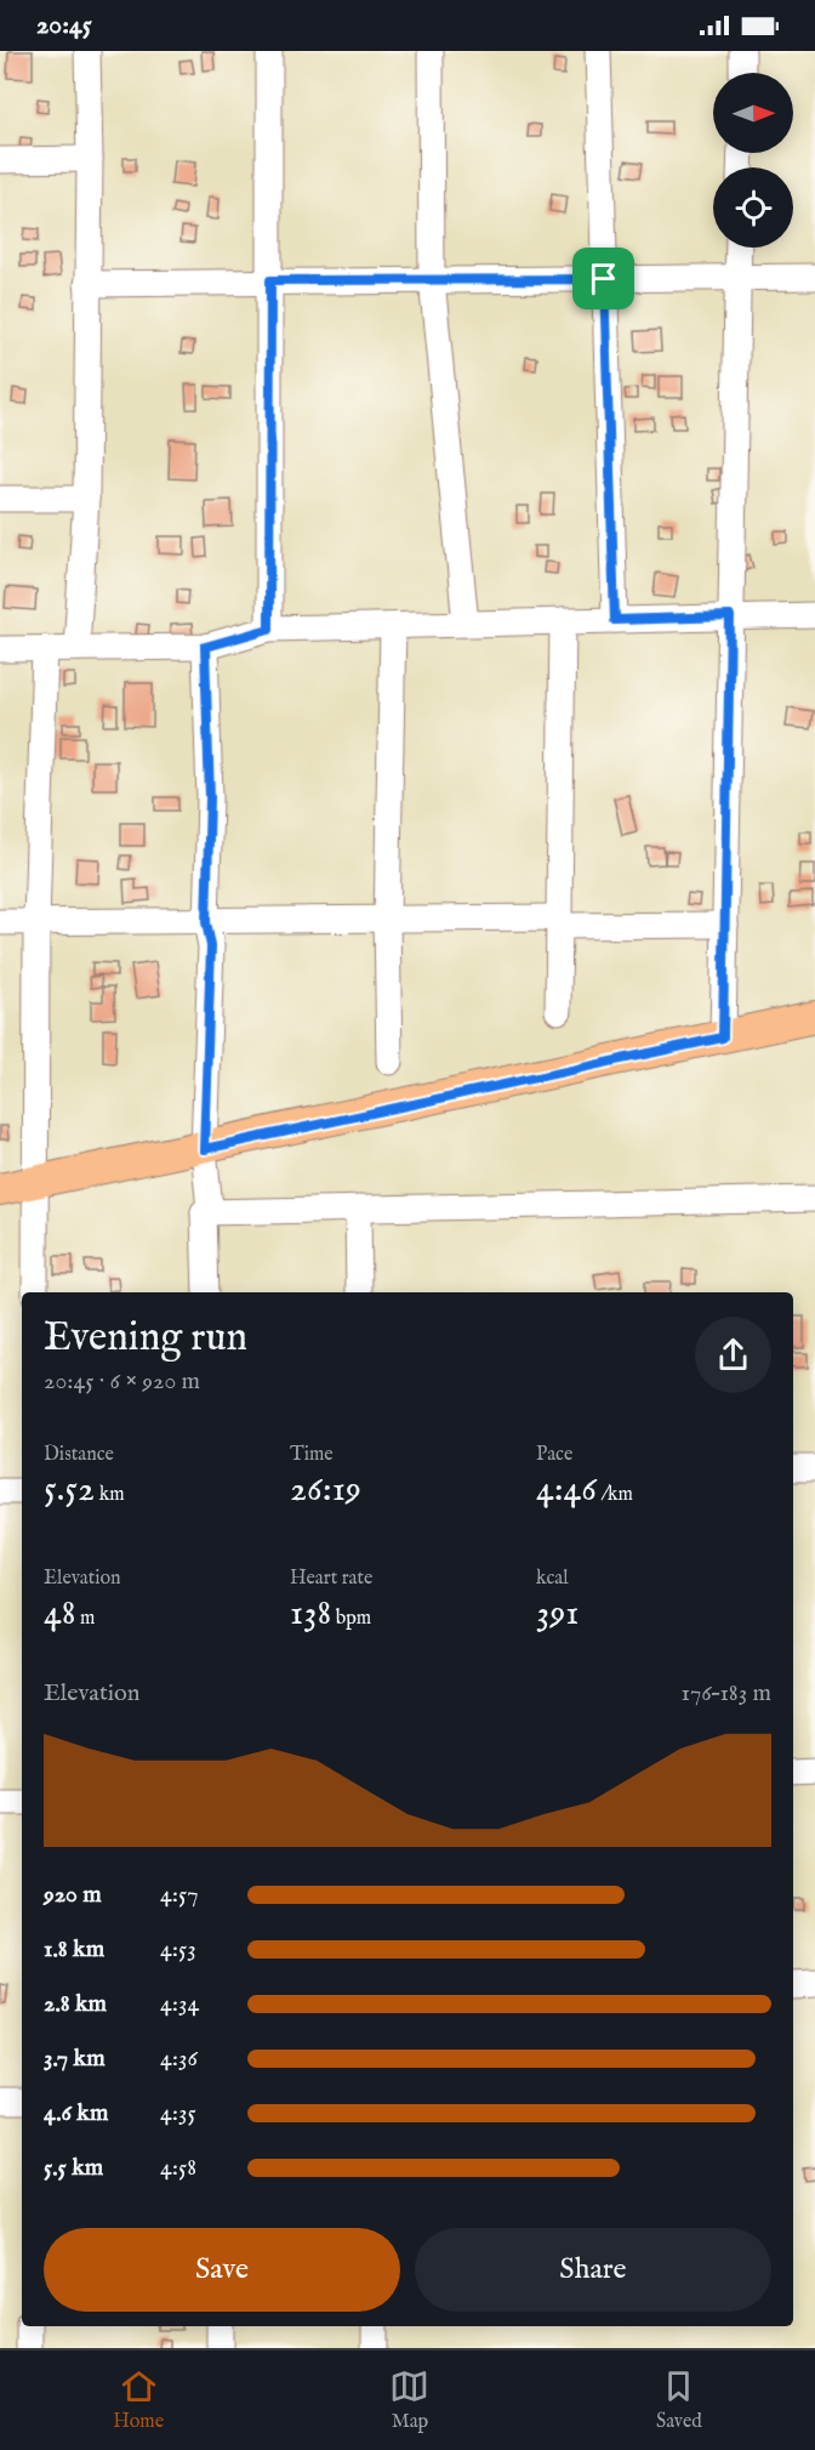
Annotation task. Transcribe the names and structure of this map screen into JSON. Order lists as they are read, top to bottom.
{
  "north": "right",
  "page": {
    "status": "20:45",
    "heading": ["Evening run", "20:45 · 6 × 920 m"],
    "stats": [
      ["Distance", "5.52 km"],
      ["Time", "26:19"],
      ["Pace", "4:46 /km"],
      ["Elevation", "48 m"],
      ["Heart rate", "138 bpm"],
      ["kcal", "391"]
    ],
    "chart": ["Elevation", "176–183 m"],
    "list": [
      {
        "name": "920 m",
        "note": "4:57"
      },
      {
        "name": "1.8 km",
        "note": "4:53"
      },
      {
        "name": "2.8 km",
        "note": "4:34"
      },
      {
        "name": "3.7 km",
        "note": "4:36"
      },
      {
        "name": "4.6 km",
        "note": "4:35"
      },
      {
        "name": "5.5 km",
        "note": "4:58"
      }
    ],
    "buttons": ["Save", "Share"],
    "tabs": ["Home", "Map", "Saved"]
  }
}
